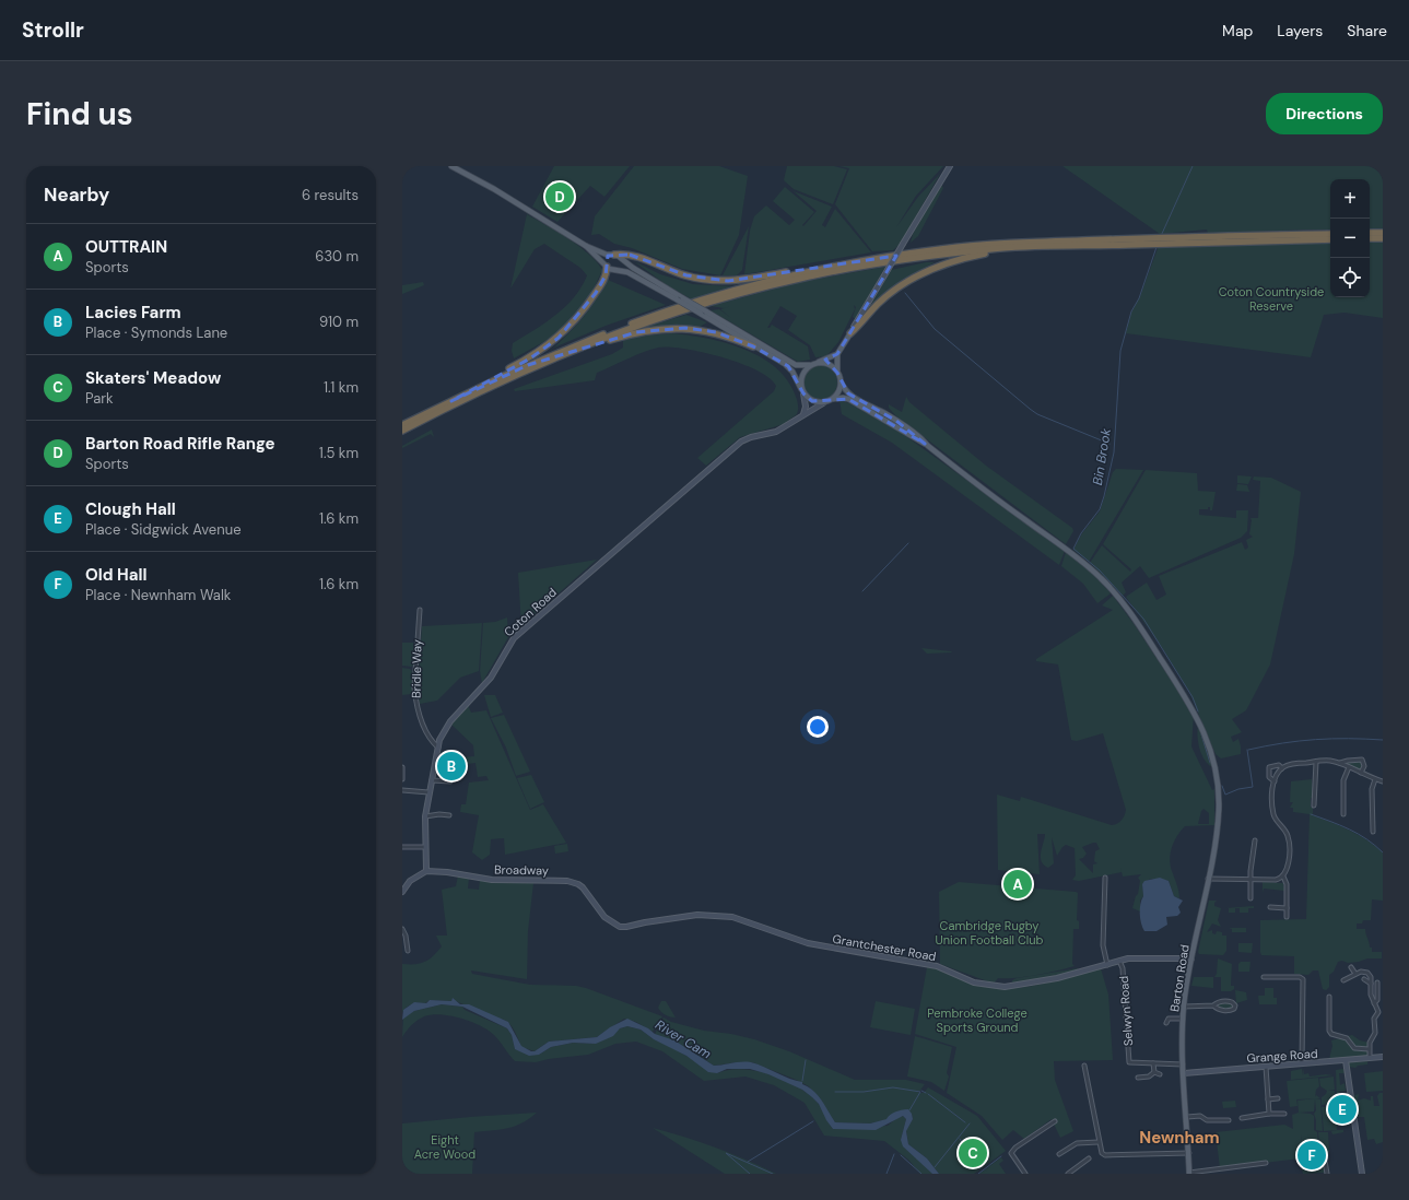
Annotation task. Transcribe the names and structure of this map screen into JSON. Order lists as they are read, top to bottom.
{
  "streets": {
    "main road": ["Barton Road"],
    "street": [
      "Coton Road",
      "Bridle Way",
      "Broadway",
      "Grantchester Road",
      "Selwyn Road",
      "Grange Road"
    ]
  },
  "crossings": [
    ["Coton Road", "Bridle Way"],
    ["Coton Road", "Broadway"],
    ["Broadway", "Grantchester Road"],
    ["Grantchester Road", "Barton Road"],
    ["Grantchester Road", "Selwyn Road"],
    ["Barton Road", "Grange Road"]
  ],
  "districts": ["Newnham"],
  "water": ["Bin Brook", "River Cam"],
  "parks": [
    "Coton Countryside Reserve",
    "Cambridge Rugby Union Football Club",
    "Pembroke College Sports Ground",
    "Eight Acre Wood"
  ],
  "page": {
    "header": "Strollr",
    "nav": ["Map", "Layers", "Share"],
    "buttons": "Directions",
    "title": "Find us",
    "heading": ["Nearby", "6 results"],
    "map_buttons": ["+", "−"],
    "pins": [
      "D",
      "B",
      "A",
      "E",
      "C",
      "F"
    ],
    "list": [
      {
        "mark": "A",
        "name": "OUTTRAIN",
        "note": "Sports",
        "value": "630 m"
      },
      {
        "mark": "B",
        "name": "Lacies Farm",
        "note": "Place · Symonds Lane",
        "value": "910 m"
      },
      {
        "mark": "C",
        "name": "Skaters' Meadow",
        "note": "Park",
        "value": "1.1 km"
      },
      {
        "mark": "D",
        "name": "Barton Road Rifle Range",
        "note": "Sports",
        "value": "1.5 km"
      },
      {
        "mark": "E",
        "name": "Clough Hall",
        "note": "Place · Sidgwick Avenue",
        "value": "1.6 km"
      },
      {
        "mark": "F",
        "name": "Old Hall",
        "note": "Place · Newnham Walk",
        "value": "1.6 km"
      }
    ]
  }
}
